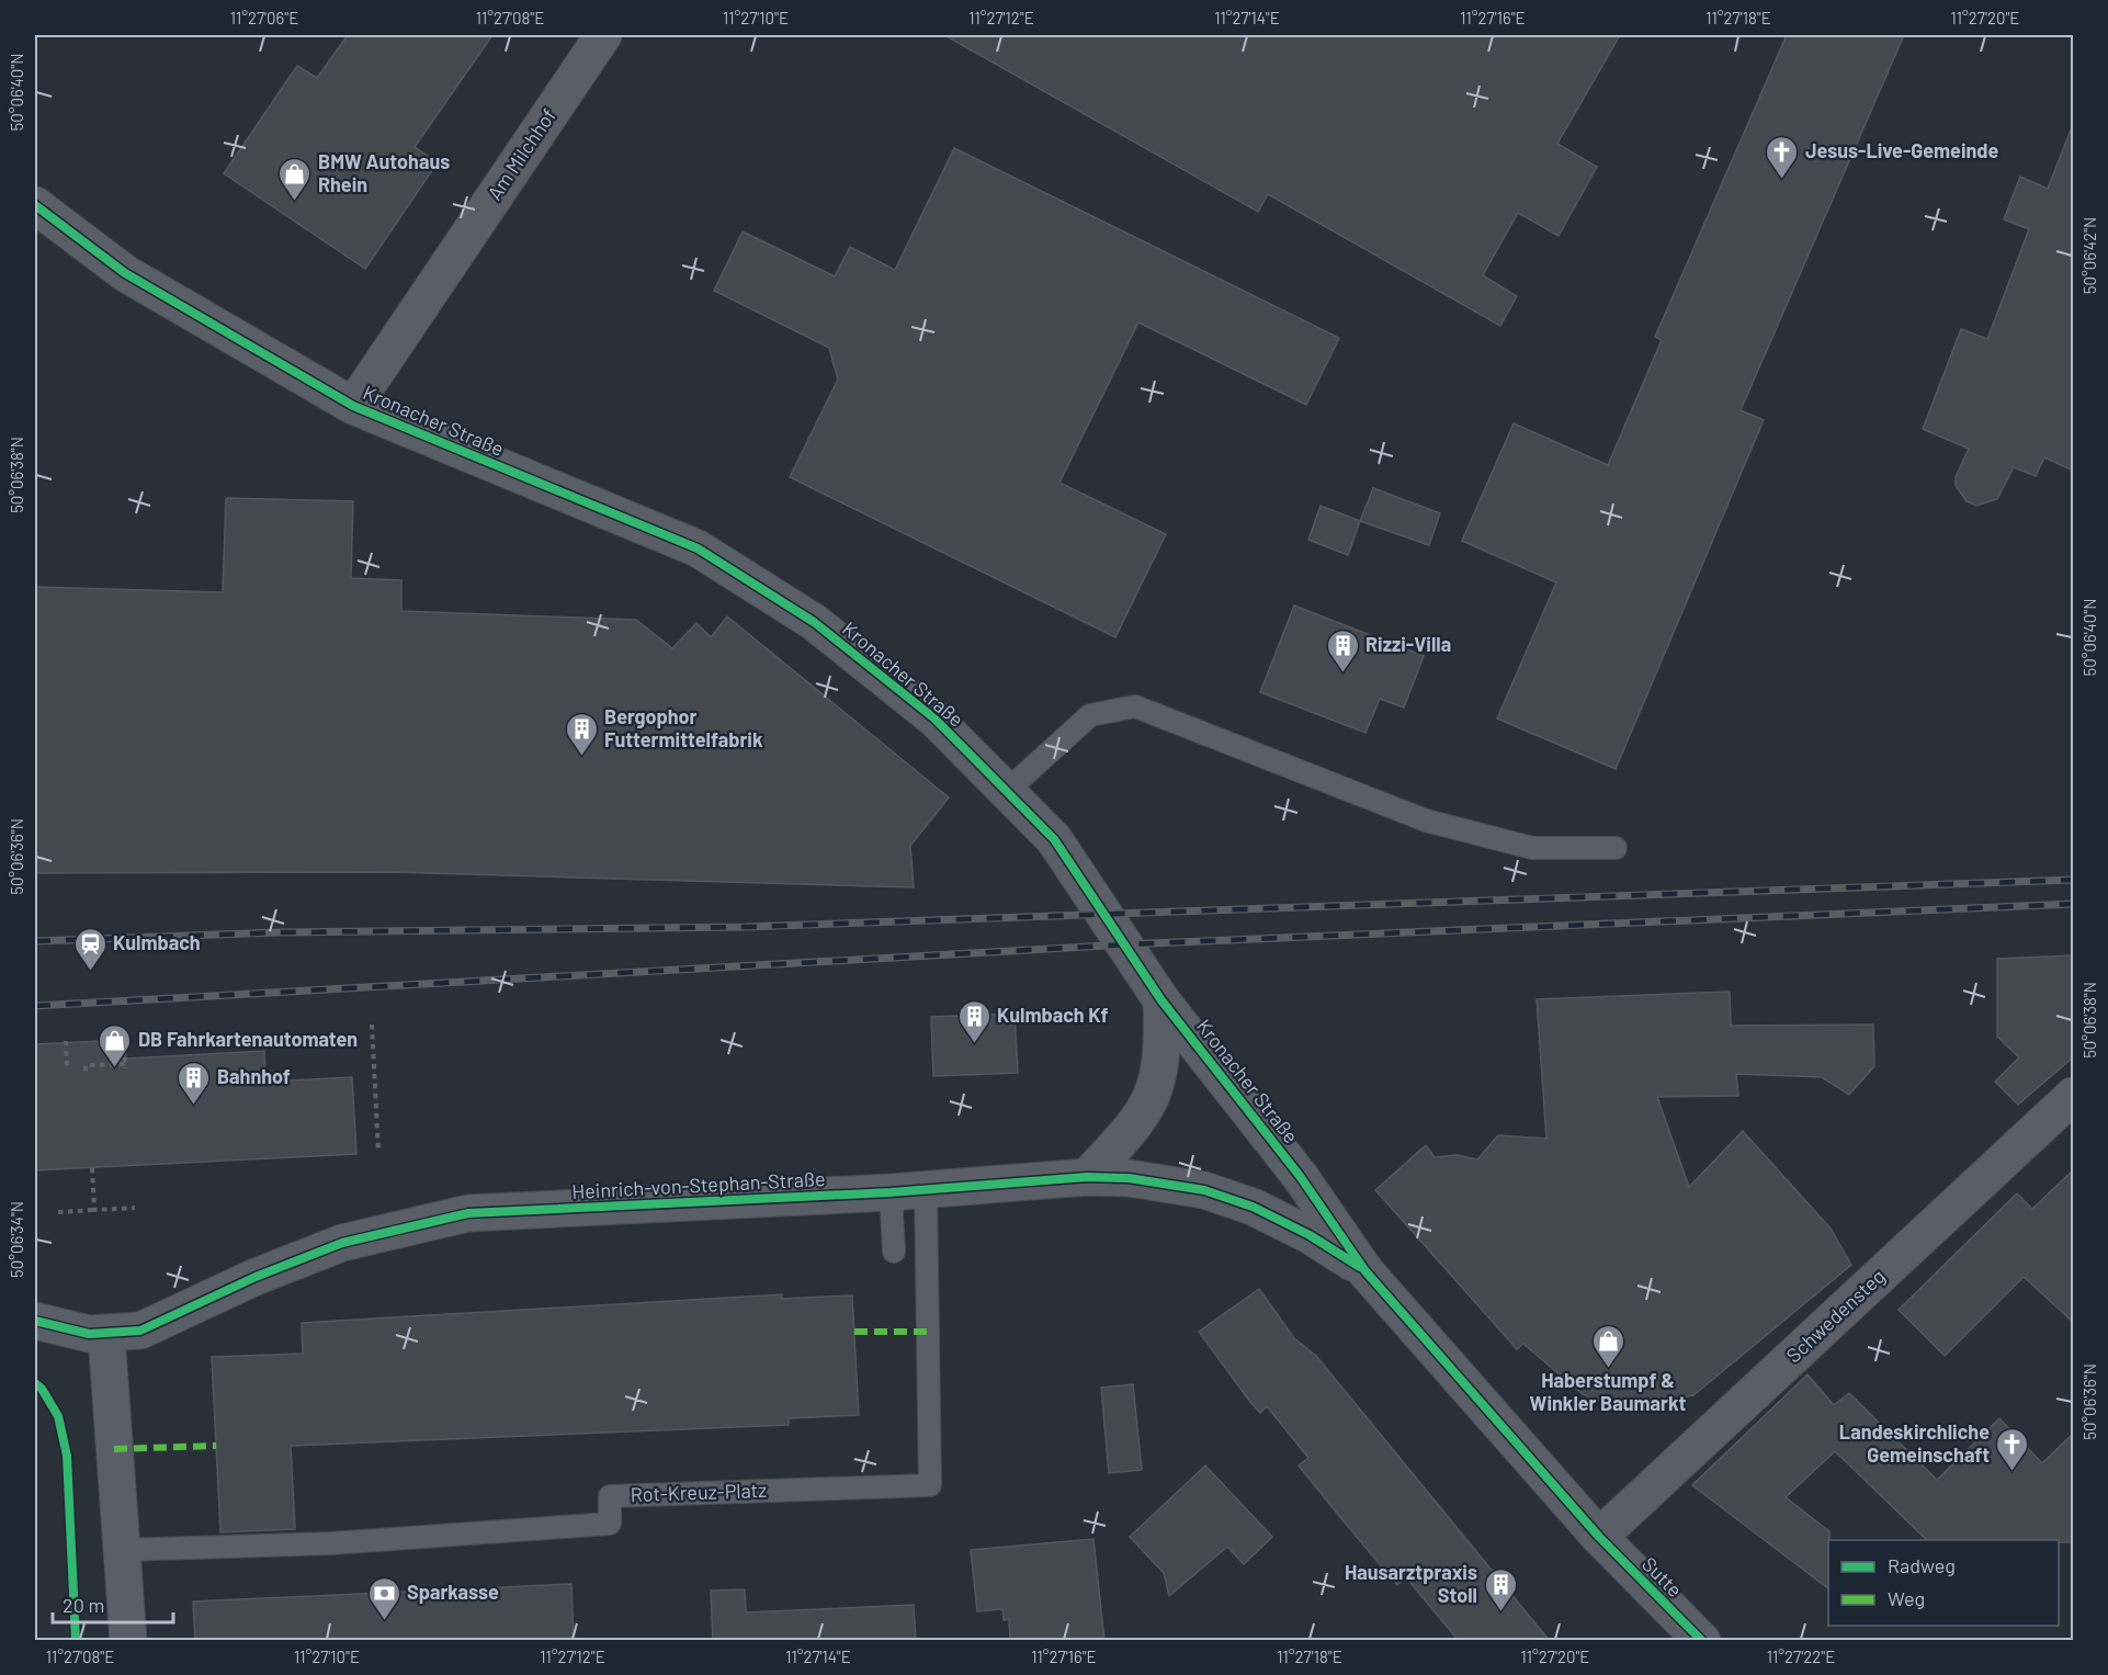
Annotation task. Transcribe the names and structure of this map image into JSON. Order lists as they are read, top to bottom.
{
  "streets": {
    "street": [
      "Am Milchhof",
      "Kronacher Straße",
      "Heinrich-von-Stephan-Straße",
      "Schwedensteg",
      "Sutte"
    ],
    "lane": ["Rot-Kreuz-Platz"]
  },
  "crossings": [
    ["Am Milchhof", "Kronacher Straße"],
    ["Kronacher Straße", "Heinrich-von-Stephan-Straße"],
    ["Kronacher Straße", "Schwedensteg"],
    ["Kronacher Straße", "Sutte"],
    ["Heinrich-von-Stephan-Straße", "Rot-Kreuz-Platz"],
    ["Schwedensteg", "Sutte"]
  ],
  "places": {
    "church": ["Jesus-Live-Gemeinde", "Landeskirchliche Gemeinschaft"],
    "shop": ["BMW Autohaus Rhein", "DB Fahrkartenautomaten", "Haberstumpf & Winkler Baumarkt"],
    "building": [
      "Rizzi-Villa",
      "Bergophor Futtermittelfabrik",
      "Kulmbach Kf",
      "Bahnhof",
      "Hausarztpraxis Stoll"
    ],
    "station": ["Kulmbach"],
    "bank": ["Sparkasse"]
  },
  "legend": ["Radweg", "Weg"],
  "scale_bar": "20 m",
  "coordinates": [
    "11°27'06\"E",
    "11°27'08\"E",
    "11°27'10\"E",
    "11°27'12\"E",
    "11°27'14\"E",
    "11°27'16\"E",
    "11°27'18\"E",
    "11°27'20\"E",
    "50°06'40\"N",
    "50°06'42\"N",
    "50°06'38\"N",
    "50°06'36\"N",
    "50°06'34\"N",
    "11°27'22\"E"
  ]
}
